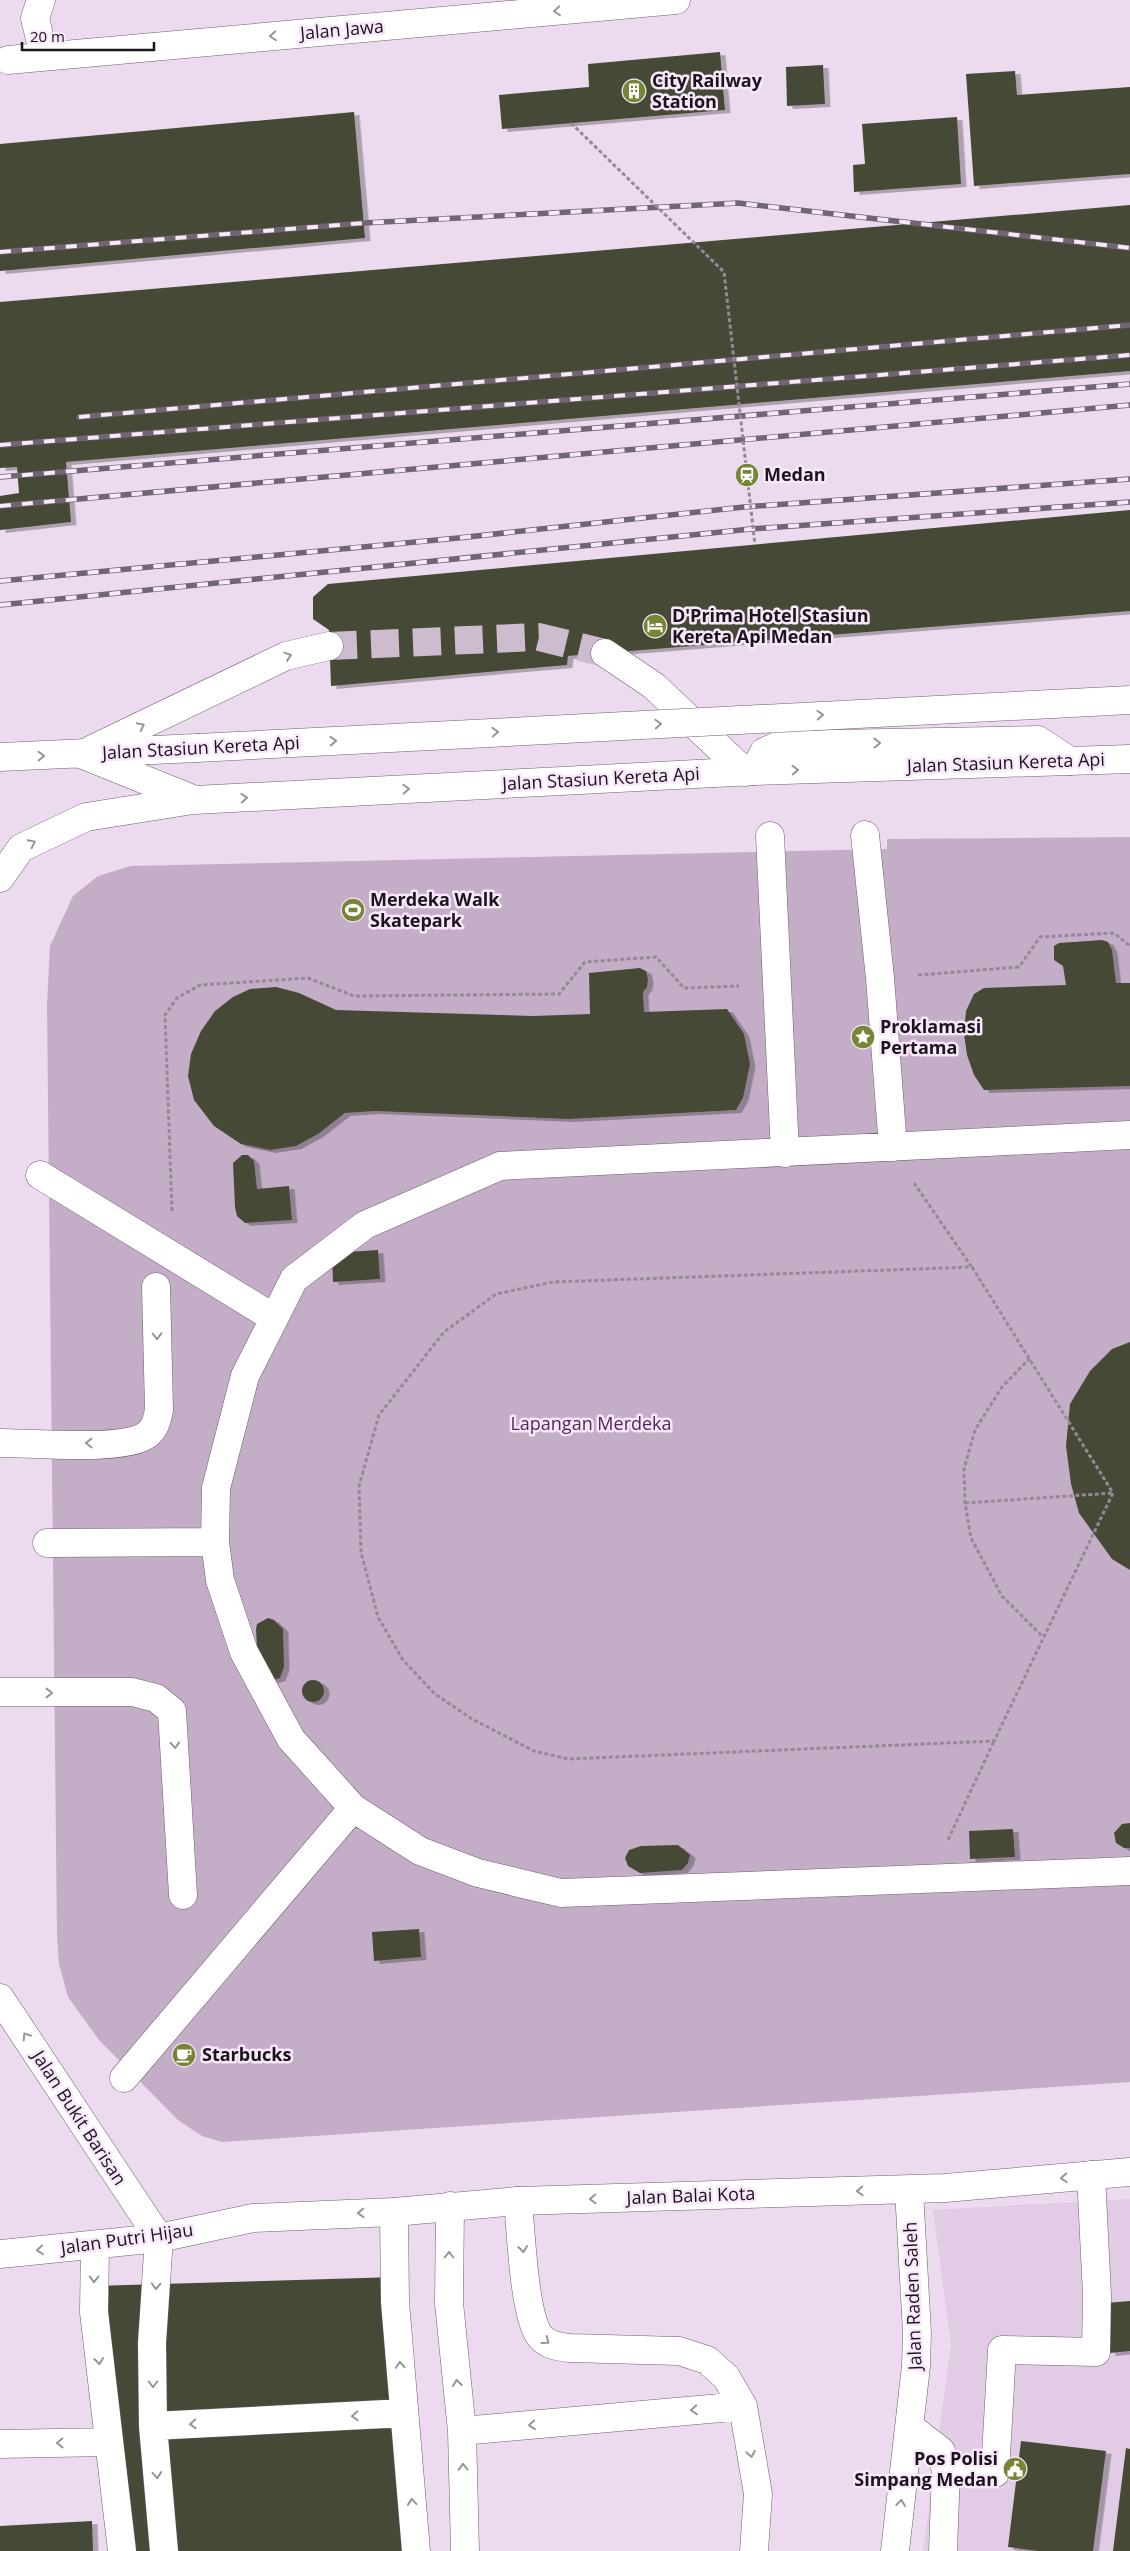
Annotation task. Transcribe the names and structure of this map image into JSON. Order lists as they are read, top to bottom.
{
  "streets": {
    "main road": [
      "Jalan Jawa",
      "Jalan Stasiun Kereta Api",
      "Jalan Bukit Barisan",
      "Jalan Balai Kota",
      "Jalan Putri Hijau",
      "Jalan Raden Saleh"
    ]
  },
  "crossings": [
    ["Jalan Bukit Barisan", "Jalan Putri Hijau"],
    ["Jalan Balai Kota", "Jalan Putri Hijau"],
    ["Jalan Balai Kota", "Jalan Raden Saleh"]
  ],
  "one_way": ["Jalan Jawa", "Jalan Stasiun Kereta Api", "Jalan Bukit Barisan"],
  "parks": ["Lapangan Merdeka"],
  "places": {
    "building": ["City Railway Station"],
    "station": ["Medan"],
    "hotel": ["D'Prima Hotel Stasiun Kereta Api Medan"],
    "sports": ["Merdeka Walk Skatepark"],
    "place": ["Proklamasi Pertama"],
    "cafe": ["Starbucks"],
    "public building": ["Pos Polisi Simpang Medan"]
  },
  "scale_bar": "20 m"
}
